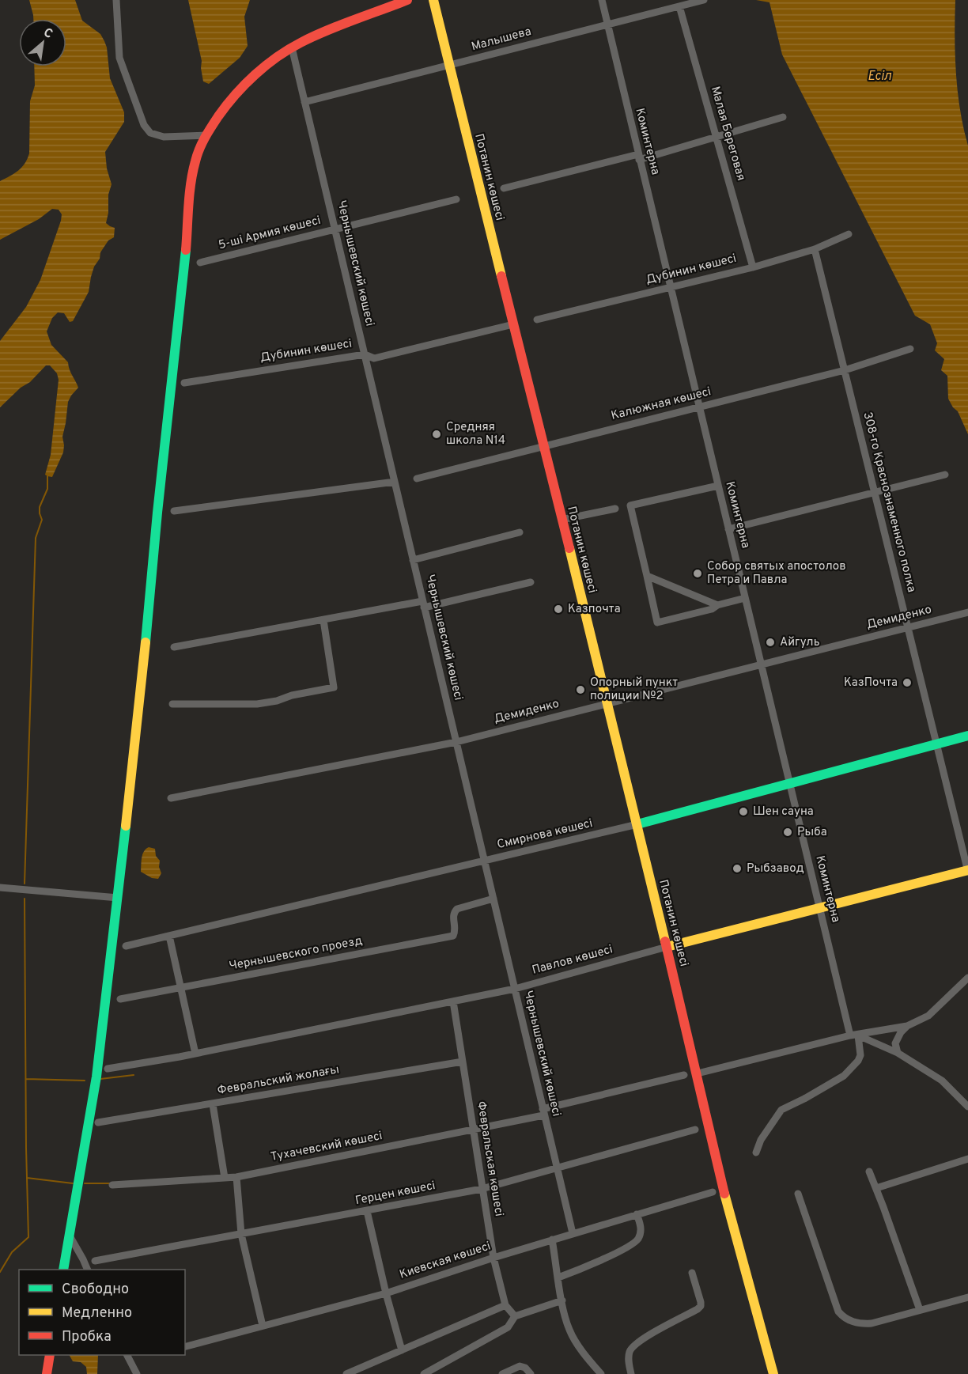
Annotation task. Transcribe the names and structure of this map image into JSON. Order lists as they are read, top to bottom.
{
  "streets": {
    "main road": ["Потанин көшесі", "Смирнова көшесі", "Павлов көшесі"],
    "street": [
      "Малышева",
      "Малая Береговая",
      "Коминтерна",
      "5-ші Армия көшесі",
      "Чернышевский көшесі",
      "Дубинин көшесі",
      "Калюжная көшесі",
      "308-го Краснознаменного полка",
      "Демиденко",
      "Чернышевского проезд",
      "Февральский жолағы",
      "Тухачевский көшесі",
      "Февральская көшесі",
      "Герцен көшесі",
      "Киевская көшесі"
    ]
  },
  "crossings": [
    ["Малышева", "Малая Береговая"],
    ["Малышева", "Коминтерна"],
    ["Малышева", "Потанин көшесі"],
    ["Малышева", "Чернышевский көшесі"],
    ["Малая Береговая", "Дубинин көшесі"],
    ["Коминтерна", "Дубинин көшесі"],
    ["Коминтерна", "Калюжная көшесі"],
    ["Коминтерна", "Демиденко"],
    ["Коминтерна", "Смирнова көшесі"],
    ["Коминтерна", "Павлов көшесі"],
    ["Потанин көшесі", "Дубинин көшесі"],
    ["Потанин көшесі", "Калюжная көшесі"],
    ["Потанин көшесі", "Демиденко"],
    ["Потанин көшесі", "Смирнова көшесі"],
    ["Потанин көшесі", "Павлов көшесі"],
    ["5-ші Армия көшесі", "Чернышевский көшесі"],
    ["Чернышевский көшесі", "Дубинин көшесі"],
    ["Чернышевский көшесі", "Демиденко"],
    ["Чернышевский көшесі", "Смирнова көшесі"],
    ["Чернышевский көшесі", "Чернышевского проезд"],
    ["Чернышевский көшесі", "Павлов көшесі"],
    ["Чернышевский көшесі", "Тухачевский көшесі"],
    ["Чернышевский көшесі", "Герцен көшесі"],
    ["Чернышевский көшесі", "Киевская көшесі"],
    ["Дубинин көшесі", "308-го Краснознаменного полка"],
    ["Калюжная көшесі", "308-го Краснознаменного полка"],
    ["308-го Краснознаменного полка", "Демиденко"],
    ["308-го Краснознаменного полка", "Смирнова көшесі"],
    ["308-го Краснознаменного полка", "Павлов көшесі"],
    ["Павлов көшесі", "Февральская көшесі"],
    ["Февральский жолағы", "Февральская көшесі"],
    ["Тухачевский көшесі", "Февральская көшесі"],
    ["Февральская көшесі", "Герцен көшесі"],
    ["Февральская көшесі", "Киевская көшесі"]
  ],
  "water": ["Есіл"],
  "places": [
    "Средняя школа N14",
    "Собор святых апостолов Петра и Павла",
    "Казпочта",
    "Айгуль",
    "КазПочта",
    "Опорный пункт полиции №2",
    "Шен сауна",
    "Рыба",
    "Рыбзавод"
  ],
  "legend": ["Свободно", "Медленно", "Пробка"],
  "north": "top right"
}
